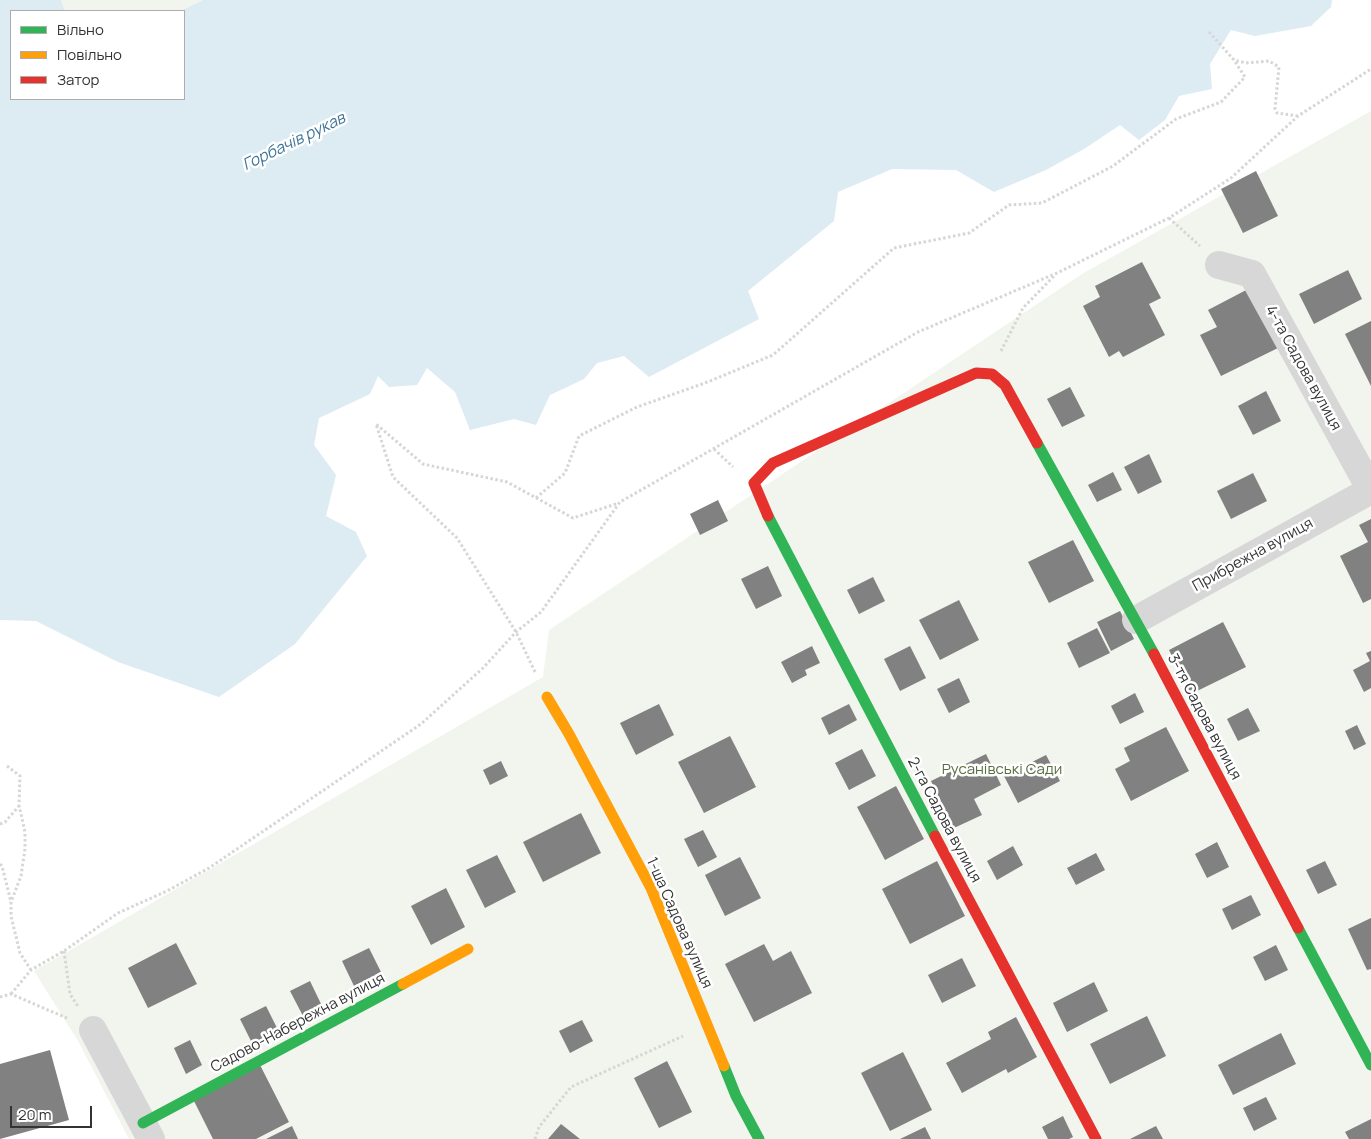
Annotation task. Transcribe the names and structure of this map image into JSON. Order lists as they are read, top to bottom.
{
  "streets": {
    "street": [
      "4-та Садова вулиця",
      "Прибрежна вулиця",
      "3-тя Садова вулиця",
      "2-га Садова вулиця",
      "1-ша Садова вулиця",
      "Садово-Набережна вулиця"
    ]
  },
  "crossings": [
    ["4-та Садова вулиця", "Прибрежна вулиця"],
    ["Прибрежна вулиця", "3-тя Садова вулиця"],
    ["3-тя Садова вулиця", "2-га Садова вулиця"]
  ],
  "water": ["Горбачів рукав"],
  "parks": ["Русанівські Сади"],
  "legend": ["Вільно", "Повільно", "Затор"],
  "scale_bar": "20 m"
}
